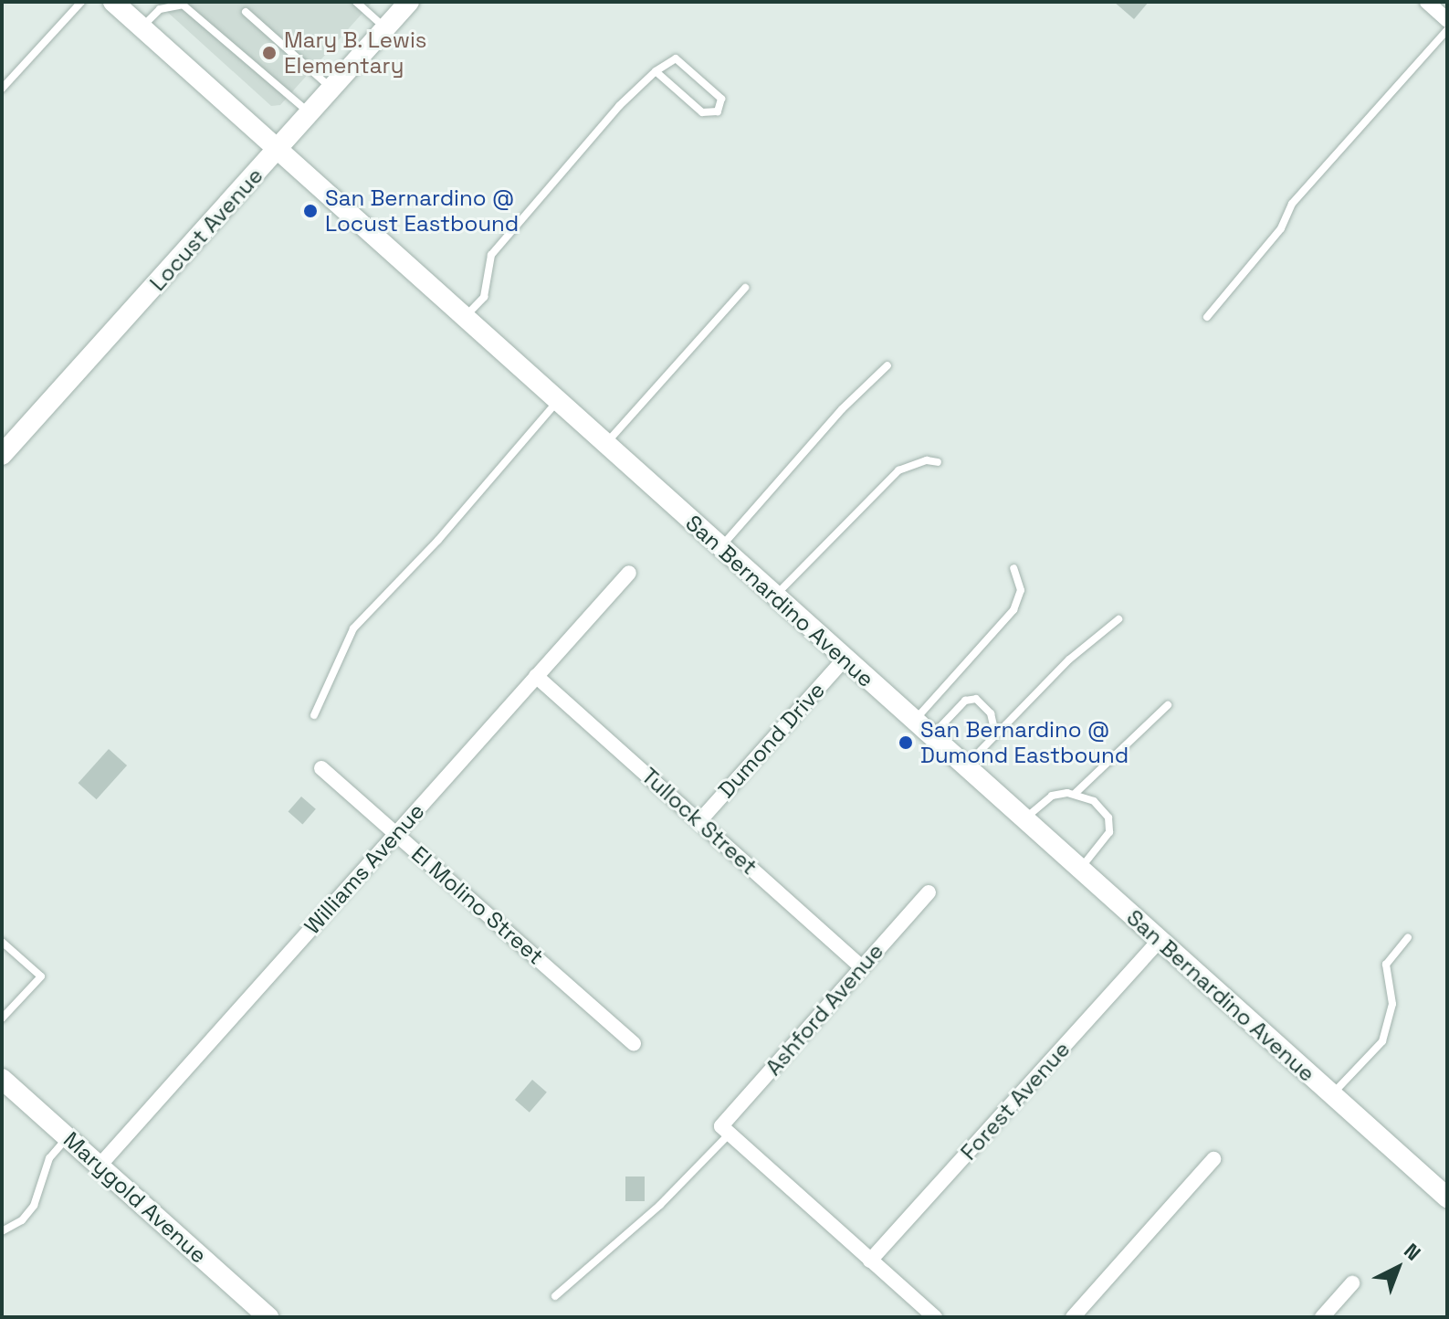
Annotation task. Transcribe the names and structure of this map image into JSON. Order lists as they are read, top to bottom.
{
  "streets": {
    "main road": ["Locust Avenue", "San Bernardino Avenue", "Marygold Avenue"],
    "street": [
      "Dumond Drive",
      "Tullock Street",
      "Williams Avenue",
      "El Molino Street",
      "Ashford Avenue",
      "Forest Avenue"
    ]
  },
  "crossings": [
    ["Locust Avenue", "San Bernardino Avenue"],
    ["San Bernardino Avenue", "Dumond Drive"],
    ["San Bernardino Avenue", "Forest Avenue"],
    ["Dumond Drive", "Tullock Street"],
    ["Tullock Street", "Williams Avenue"],
    ["Tullock Street", "Ashford Avenue"],
    ["Williams Avenue", "El Molino Street"],
    ["Williams Avenue", "Marygold Avenue"]
  ],
  "places": ["Mary B. Lewis Elementary", "San Bernardino @ Locust Eastbound", "San Bernardino @ Dumond Eastbound"],
  "north": "top right"
}
